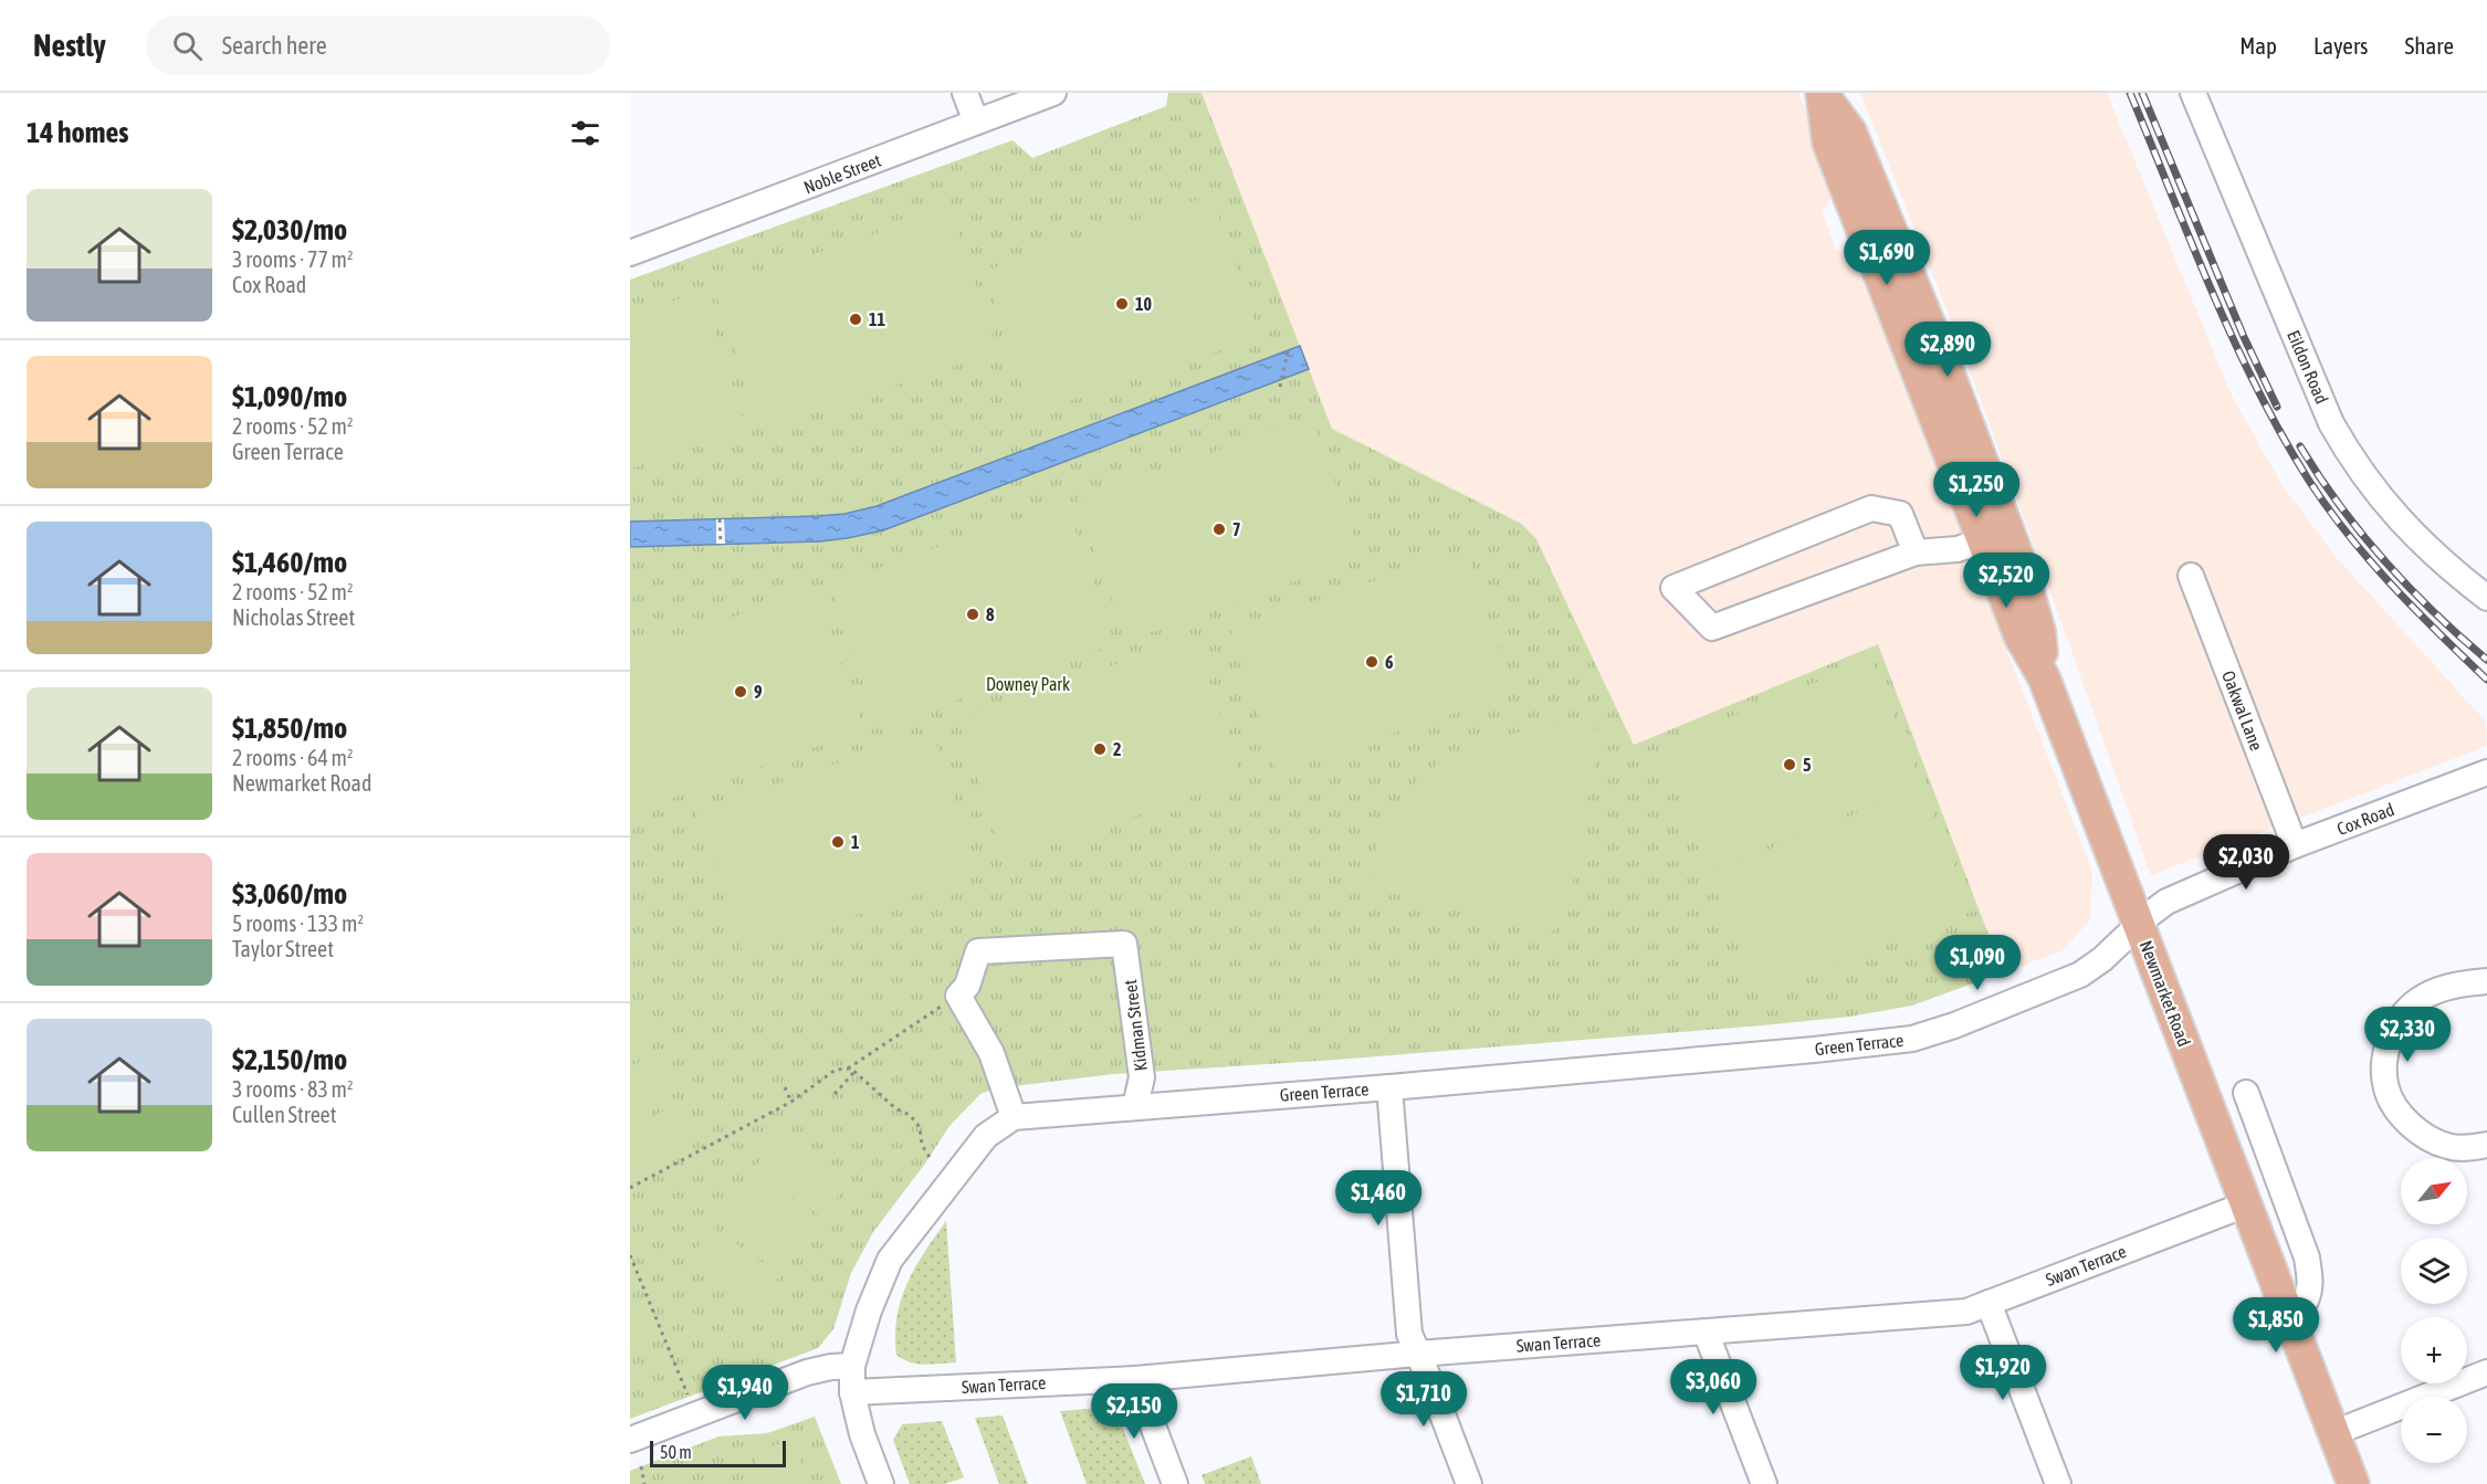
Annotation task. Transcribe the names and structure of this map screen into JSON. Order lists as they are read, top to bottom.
{
  "streets": {
    "main road": ["Newmarket Road"],
    "street": [
      "Noble Street",
      "Eildon Road",
      "Oakwal Lane",
      "Cox Road",
      "Kidman Street",
      "Green Terrace",
      "Swan Terrace"
    ]
  },
  "crossings": [
    ["Oakwal Lane", "Cox Road"],
    ["Cox Road", "Newmarket Road"],
    ["Cox Road", "Green Terrace"],
    ["Newmarket Road", "Green Terrace"],
    ["Newmarket Road", "Swan Terrace"],
    ["Kidman Street", "Green Terrace"]
  ],
  "parks": ["Downey Park"],
  "places": [
    "10",
    "11",
    "7",
    "8",
    "6",
    "9",
    "2",
    "5",
    "1"
  ],
  "scale_bar": "50 m",
  "north": "top right",
  "page": {
    "header": "Nestly",
    "search": "Search here",
    "nav": ["Map", "Layers", "Share"],
    "heading": "14 homes",
    "list": [
      {
        "name": "$2,030/mo",
        "note": "3 rooms · 77 m² · Cox Road"
      },
      {
        "name": "$1,090/mo",
        "note": "2 rooms · 52 m² · Green Terrace"
      },
      {
        "name": "$1,460/mo",
        "note": "2 rooms · 52 m² · Nicholas Street"
      },
      {
        "name": "$1,850/mo",
        "note": "2 rooms · 64 m² · Newmarket Road"
      },
      {
        "name": "$3,060/mo",
        "note": "5 rooms · 133 m² · Taylor Street"
      },
      {
        "name": "$2,150/mo",
        "note": "3 rooms · 83 m² · Cullen Street"
      }
    ],
    "price": [
      "$1,690",
      "$2,890",
      "$1,250",
      "$2,520",
      "$2,030",
      "$1,090",
      "$2,330",
      "$1,460",
      "$1,850",
      "$1,920",
      "$3,060",
      "$1,940",
      "$1,710",
      "$2,150"
    ],
    "map_buttons": ["+", "−"],
    "scale": "50 m"
  }
}
